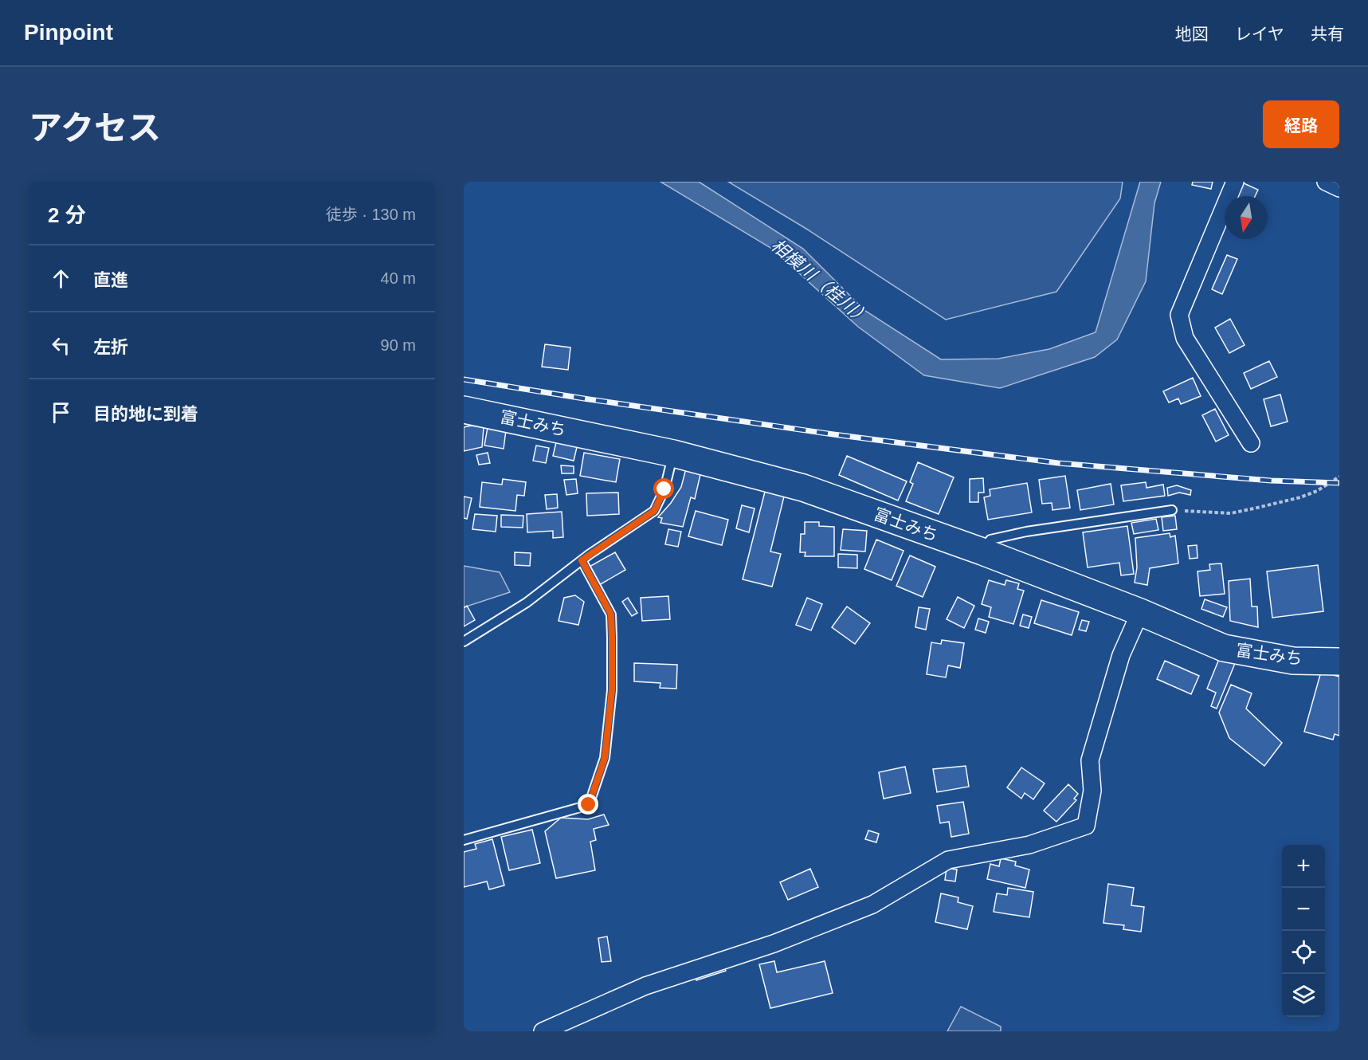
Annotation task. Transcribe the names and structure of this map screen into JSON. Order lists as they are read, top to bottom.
{
  "streets": {
    "highway": ["富士みち"]
  },
  "water": ["相模川（桂川）"],
  "north": "bottom",
  "page": {
    "header": "Pinpoint",
    "nav": ["地図", "レイヤ", "共有"],
    "title": "アクセス",
    "buttons": "経路",
    "heading": ["2 分", "徒歩 · 130 m"],
    "list": [
      ["直進", "40 m"],
      ["左折", "90 m"],
      "目的地に到着"
    ],
    "map_buttons": ["+", "−"]
  }
}
